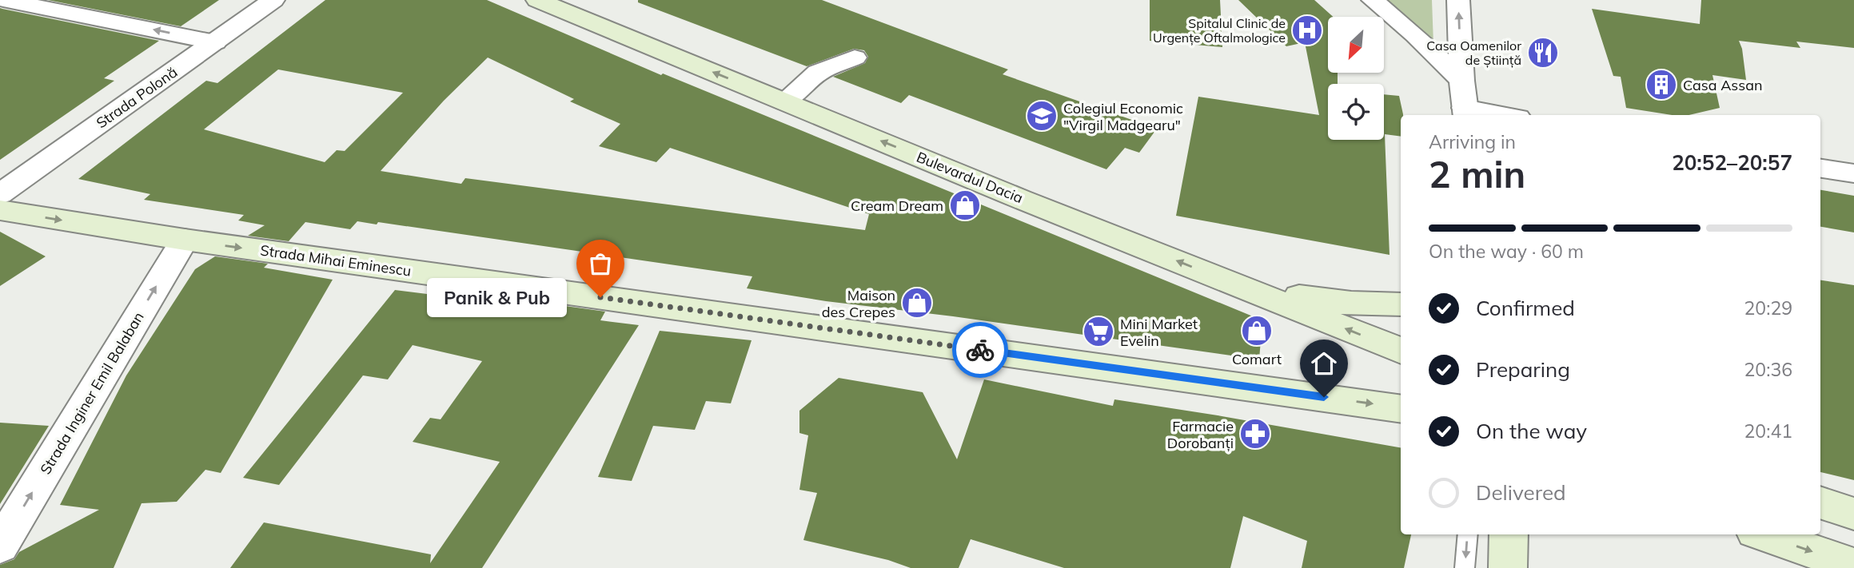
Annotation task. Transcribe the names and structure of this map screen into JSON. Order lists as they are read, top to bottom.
{
  "streets": {
    "main road": ["Bulevardul Dacia", "Strada Mihai Eminescu"],
    "street": ["Strada Polonă", "Strada Inginer Emil Balaban"]
  },
  "crossings": [
    ["Strada Mihai Eminescu", "Strada Inginer Emil Balaban"]
  ],
  "one_way": ["Bulevardul Dacia", "Strada Mihai Eminescu", "Strada Inginer Emil Balaban"],
  "places": {
    "hospital": ["Spitalul Clinic de Urgențe Oftalmologice"],
    "restaurant": ["Casa Oamenilor de Știință"],
    "building": ["Casa Assan"],
    "school or university": ["Colegiul Economic \"Virgil Madgearu\""],
    "shop": ["Cream Dream", "Maison des Crepes", "Comart"],
    "other": ["Panik & Pub"],
    "supermarket": ["Mini Market Evelin"],
    "pharmacy": ["Farmacie Dorobanți"]
  },
  "north": "bottom left",
  "page": {
    "heading": ["2 min", "Arriving in", "20:52–20:57"],
    "bar": "On the way · 60 m",
    "list": [
      ["Confirmed", "20:29"],
      ["Preparing", "20:36"],
      ["On the way", "20:41"],
      "Delivered"
    ],
    "bubble": "Panik & Pub"
  }
}
